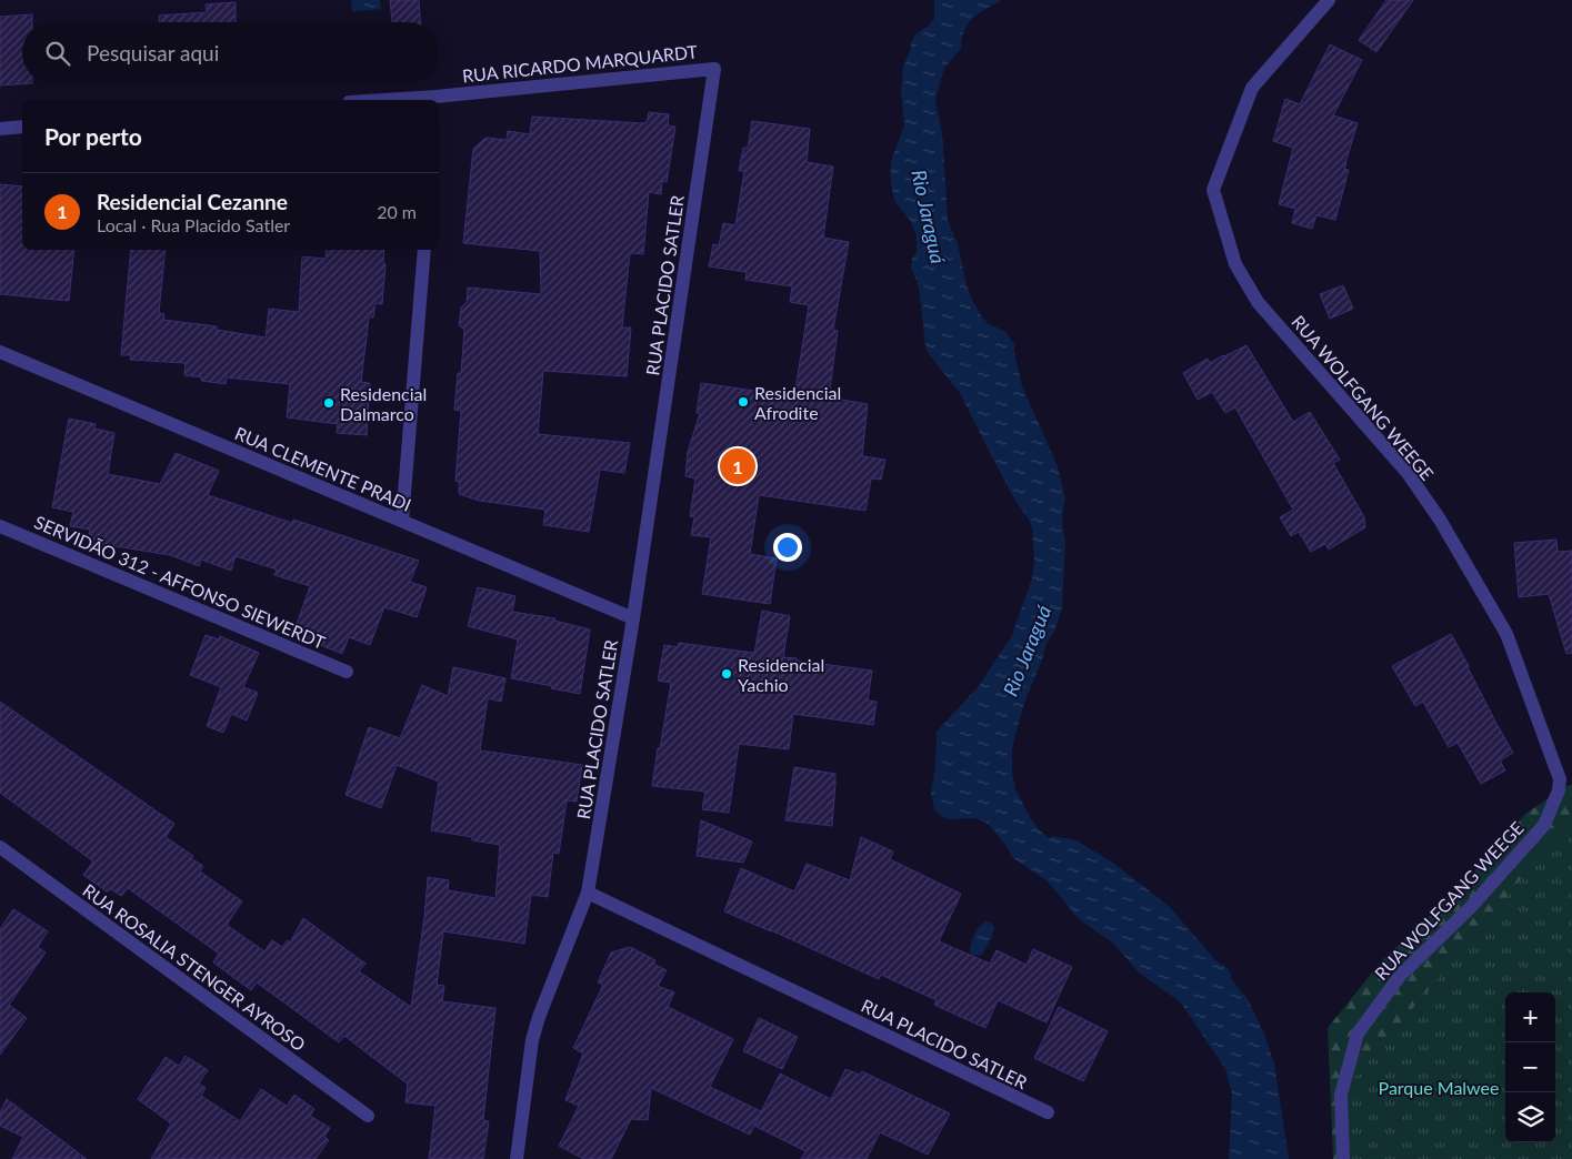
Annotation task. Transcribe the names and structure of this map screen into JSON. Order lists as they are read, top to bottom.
{
  "streets": {
    "street": [
      "RUA RICARDO MARQUARDT",
      "RUA PLACIDO SATLER",
      "RUA WOLFGANG WEEGE",
      "RUA CLEMENTE PRADI",
      "SERVIDÃO 312 - AFFONSO SIEWERDT",
      "RUA ROSALIA STENGER AYROSO"
    ]
  },
  "crossings": [
    ["RUA RICARDO MARQUARDT", "RUA PLACIDO SATLER"],
    ["RUA PLACIDO SATLER", "RUA CLEMENTE PRADI"]
  ],
  "water": ["Rio Jaraguá"],
  "parks": ["Parque Malwee"],
  "places": ["Residencial Afrodite", "Residencial Dalmarco", "Residencial Yachio"],
  "page": {
    "search": "Pesquisar aqui",
    "heading": "Por perto",
    "list": [
      {
        "mark": "1",
        "name": "Residencial Cezanne",
        "note": "Local · Rua Placido Satler",
        "value": "20 m"
      }
    ],
    "pins": "1",
    "map_buttons": ["+", "−"]
  }
}
